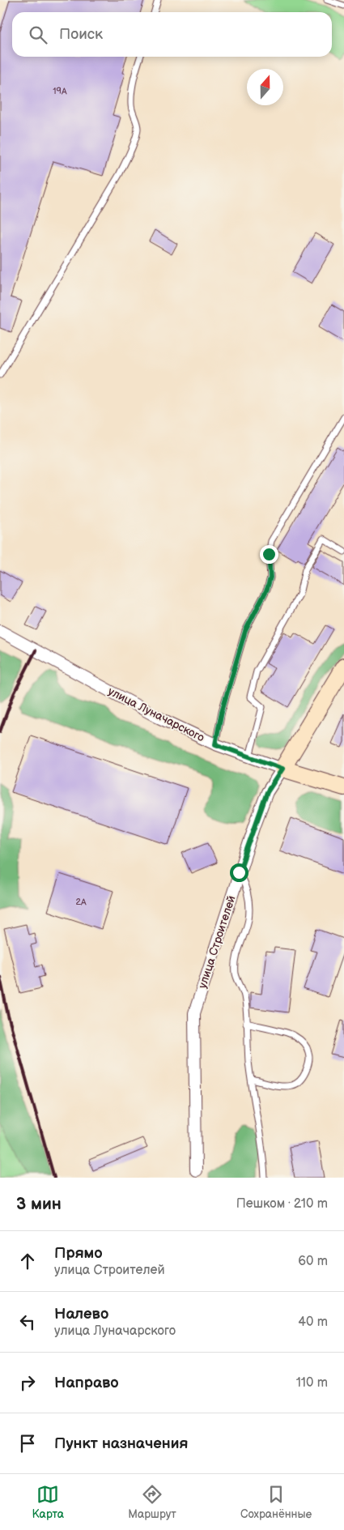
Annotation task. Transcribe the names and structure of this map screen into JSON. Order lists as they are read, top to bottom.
{
  "streets": {
    "main road": ["улица Луначарского", "улица Строителей"]
  },
  "crossings": [
    ["улица Луначарского", "улица Строителей"]
  ],
  "house_numbers": ["19А", "2А"],
  "north": "top",
  "page": {
    "search": "Поиск",
    "heading": ["3 мин", "Пешком · 210 m"],
    "list": [
      ["Прямо", "улица Строителей", "60 m"],
      ["Налево", "улица Луначарского", "40 m"],
      ["Направо", "110 m"],
      "Пункт назначения"
    ],
    "nav": ["Карта", "Маршрут", "Сохранённые"]
  }
}
